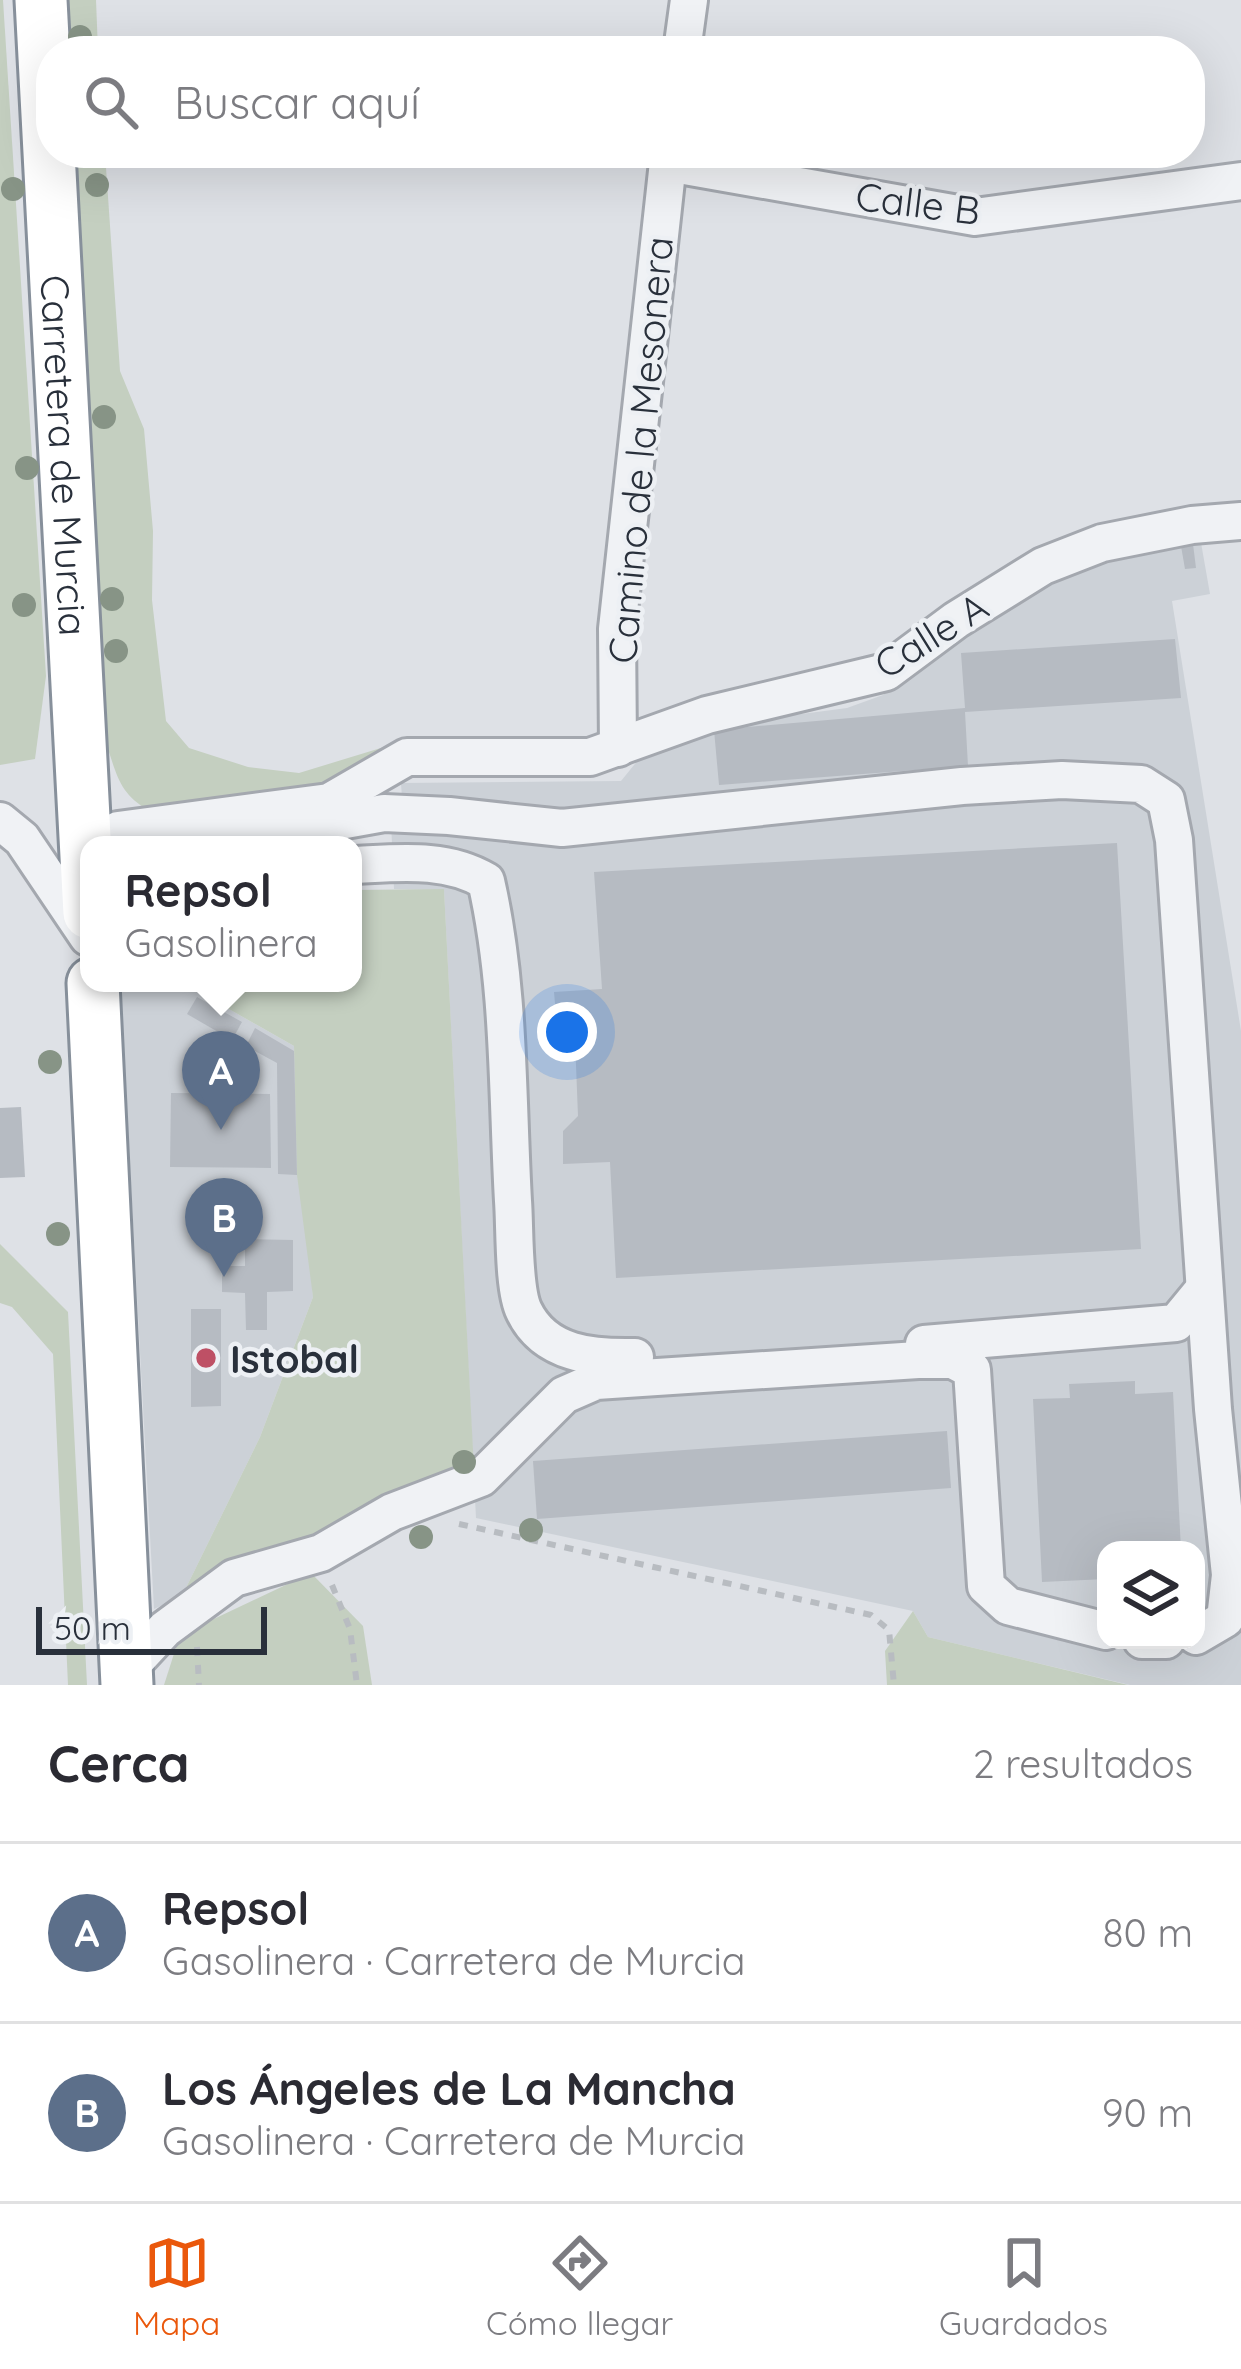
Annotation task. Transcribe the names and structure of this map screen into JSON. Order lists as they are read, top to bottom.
{
  "streets": {
    "highway": ["Carretera de Murcia"],
    "street": ["Calle B", "Camino de la Mesonera", "Calle A"]
  },
  "crossings": [
    ["Camino de la Mesonera", "Calle A"]
  ],
  "places": ["Istobal"],
  "scale_bar": "50 m",
  "page": {
    "search": "Buscar aquí",
    "popup": ["Repsol", "Gasolinera"],
    "pins": ["A", "B"],
    "scale": "50 m",
    "heading": ["Cerca", "2 resultados"],
    "list": [
      {
        "mark": "A",
        "name": "Repsol",
        "note": "Gasolinera · Carretera de Murcia",
        "value": "80 m"
      },
      {
        "mark": "B",
        "name": "Los Ángeles de La Mancha",
        "note": "Gasolinera · Carretera de Murcia",
        "value": "90 m"
      }
    ],
    "nav": ["Mapa", "Cómo llegar", "Guardados"]
  }
}
